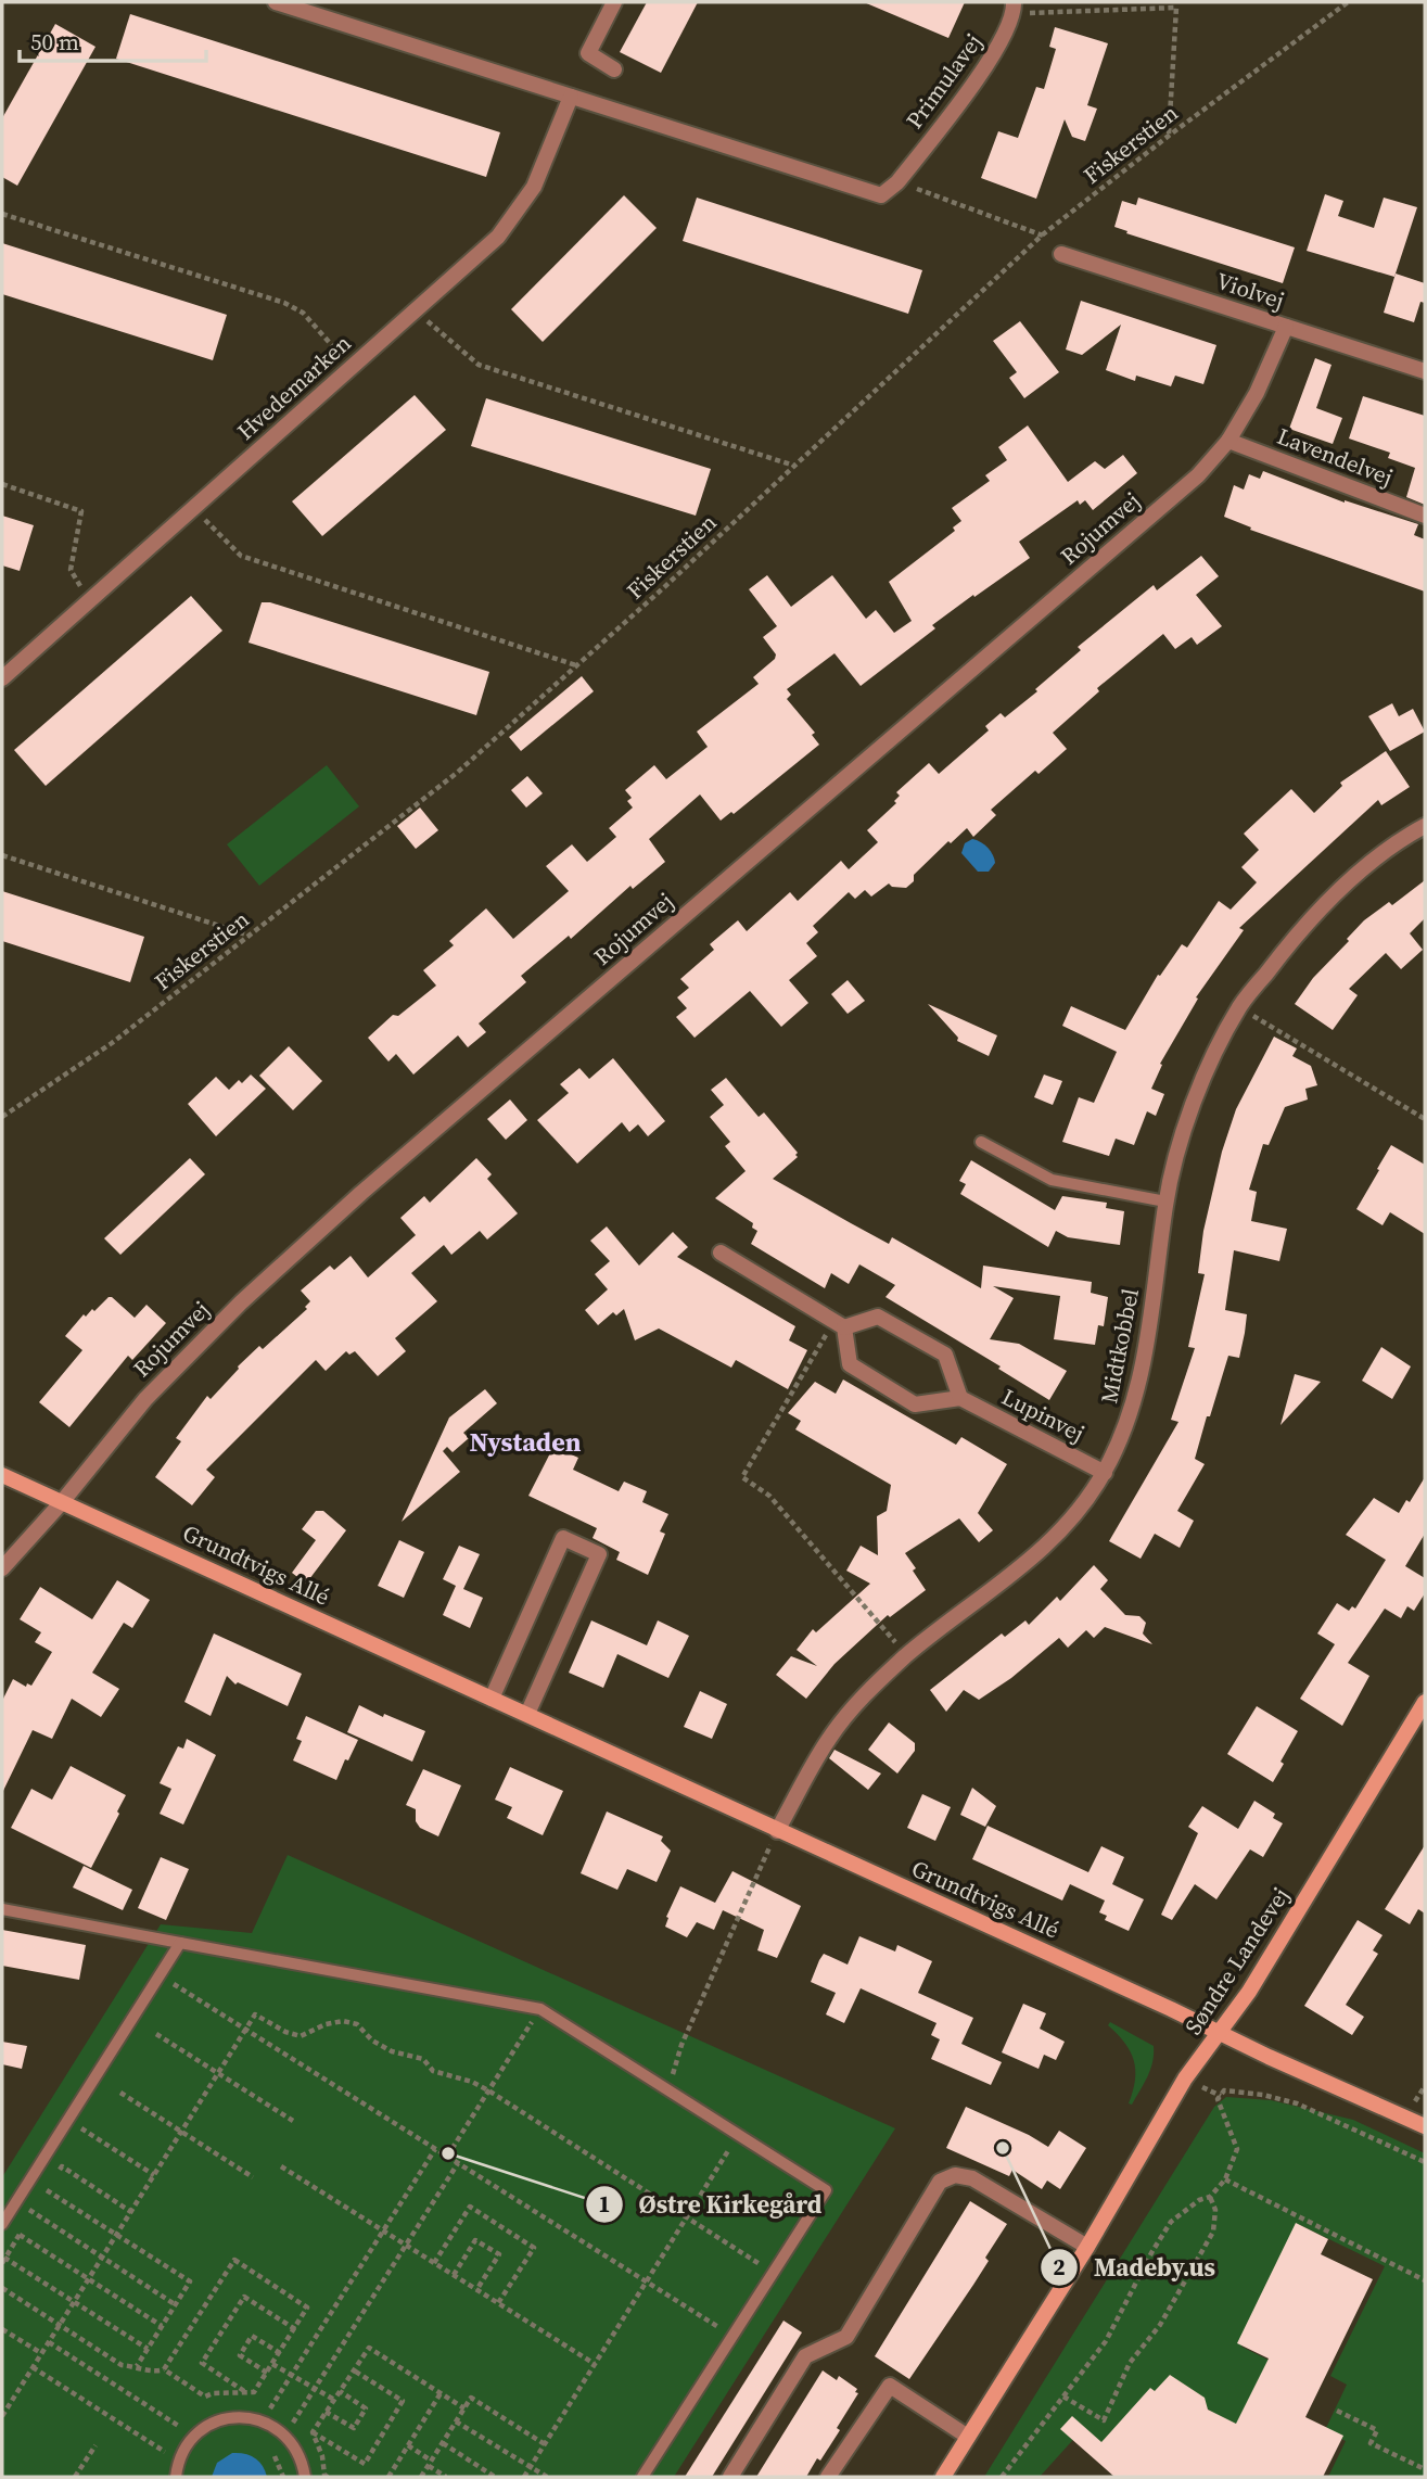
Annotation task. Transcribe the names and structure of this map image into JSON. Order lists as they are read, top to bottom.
{
  "streets": {
    "street": [
      "Primulavej",
      "Violvej",
      "Hvedemarken",
      "Lavendelvej",
      "Rojumvej",
      "Midtkobbel",
      "Lupinvej",
      "Grundtvigs Allé",
      "Søndre Landevej"
    ],
    "path": ["Fiskerstien"]
  },
  "crossings": [
    ["Violvej", "Rojumvej"],
    ["Lavendelvej", "Rojumvej"],
    ["Rojumvej", "Grundtvigs Allé"],
    ["Midtkobbel", "Lupinvej"],
    ["Midtkobbel", "Grundtvigs Allé"],
    ["Grundtvigs Allé", "Søndre Landevej"]
  ],
  "districts": ["Nystaden"],
  "places": ["Madeby.us", "Østre Kirkegård"],
  "scale_bar": "50 m"
}
